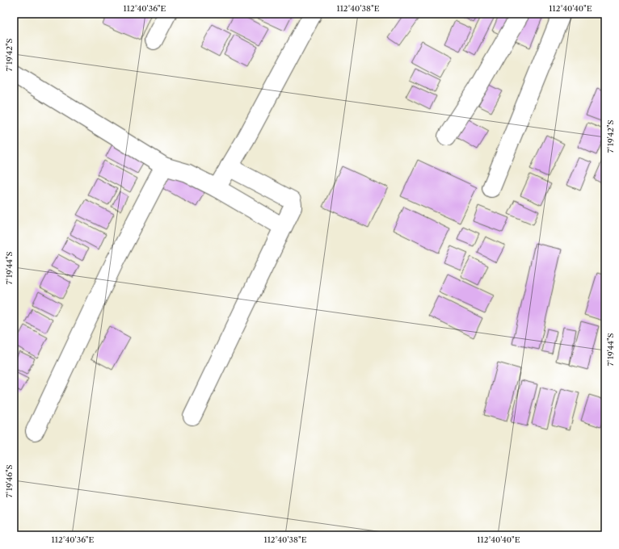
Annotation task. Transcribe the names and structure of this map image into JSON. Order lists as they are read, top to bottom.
{
  "coordinates": [
    "112°40'36\"E",
    "112°40'38\"E",
    "112°40'40\"E",
    "7°19'42\"S",
    "7°19'44\"S",
    "7°19'46\"S"
  ]
}
